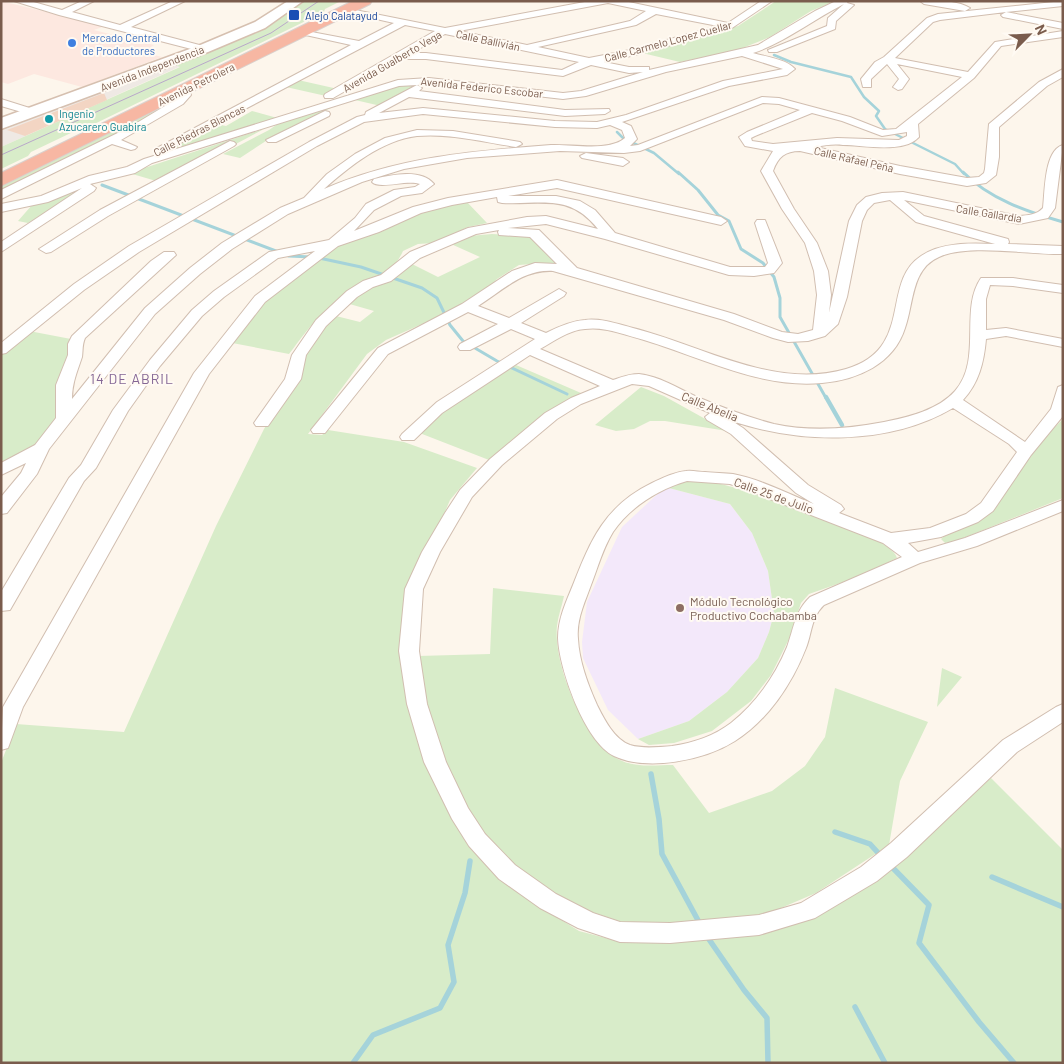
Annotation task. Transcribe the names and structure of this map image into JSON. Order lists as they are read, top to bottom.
{
  "streets": {
    "highway": ["Avenida Petrolera"],
    "street": [
      "Calle Ballivián",
      "Calle Carmelo Lopez Cuellar",
      "Avenida Gualberto Vega",
      "Avenida Independencia",
      "Avenida Federico Escobar",
      "Calle Piedras Blancas",
      "Calle Rafael Peña",
      "Calle Gallardía",
      "Calle Abelia",
      "Calle 25 de Julio"
    ]
  },
  "crossings": [
    ["Calle Ballivián", "Calle Carmelo Lopez Cuellar"],
    ["Calle Ballivián", "Avenida Gualberto Vega"],
    ["Calle Ballivián", "Avenida Petrolera"],
    ["Calle Ballivián", "Avenida Federico Escobar"],
    ["Calle Ballivián", "Calle Piedras Blancas"],
    ["Calle Carmelo Lopez Cuellar", "Avenida Gualberto Vega"],
    ["Avenida Gualberto Vega", "Avenida Federico Escobar"],
    ["Avenida Federico Escobar", "Calle Piedras Blancas"]
  ],
  "districts": ["14 DE ABRIL"],
  "places": {
    "transit": ["Alejo Calatayud"],
    "other": ["Mercado Central de Productores", "Ingenio Azucarero Guabira", "Módulo Tecnológico Productivo Cochabamba"]
  },
  "north": "top right"
}
